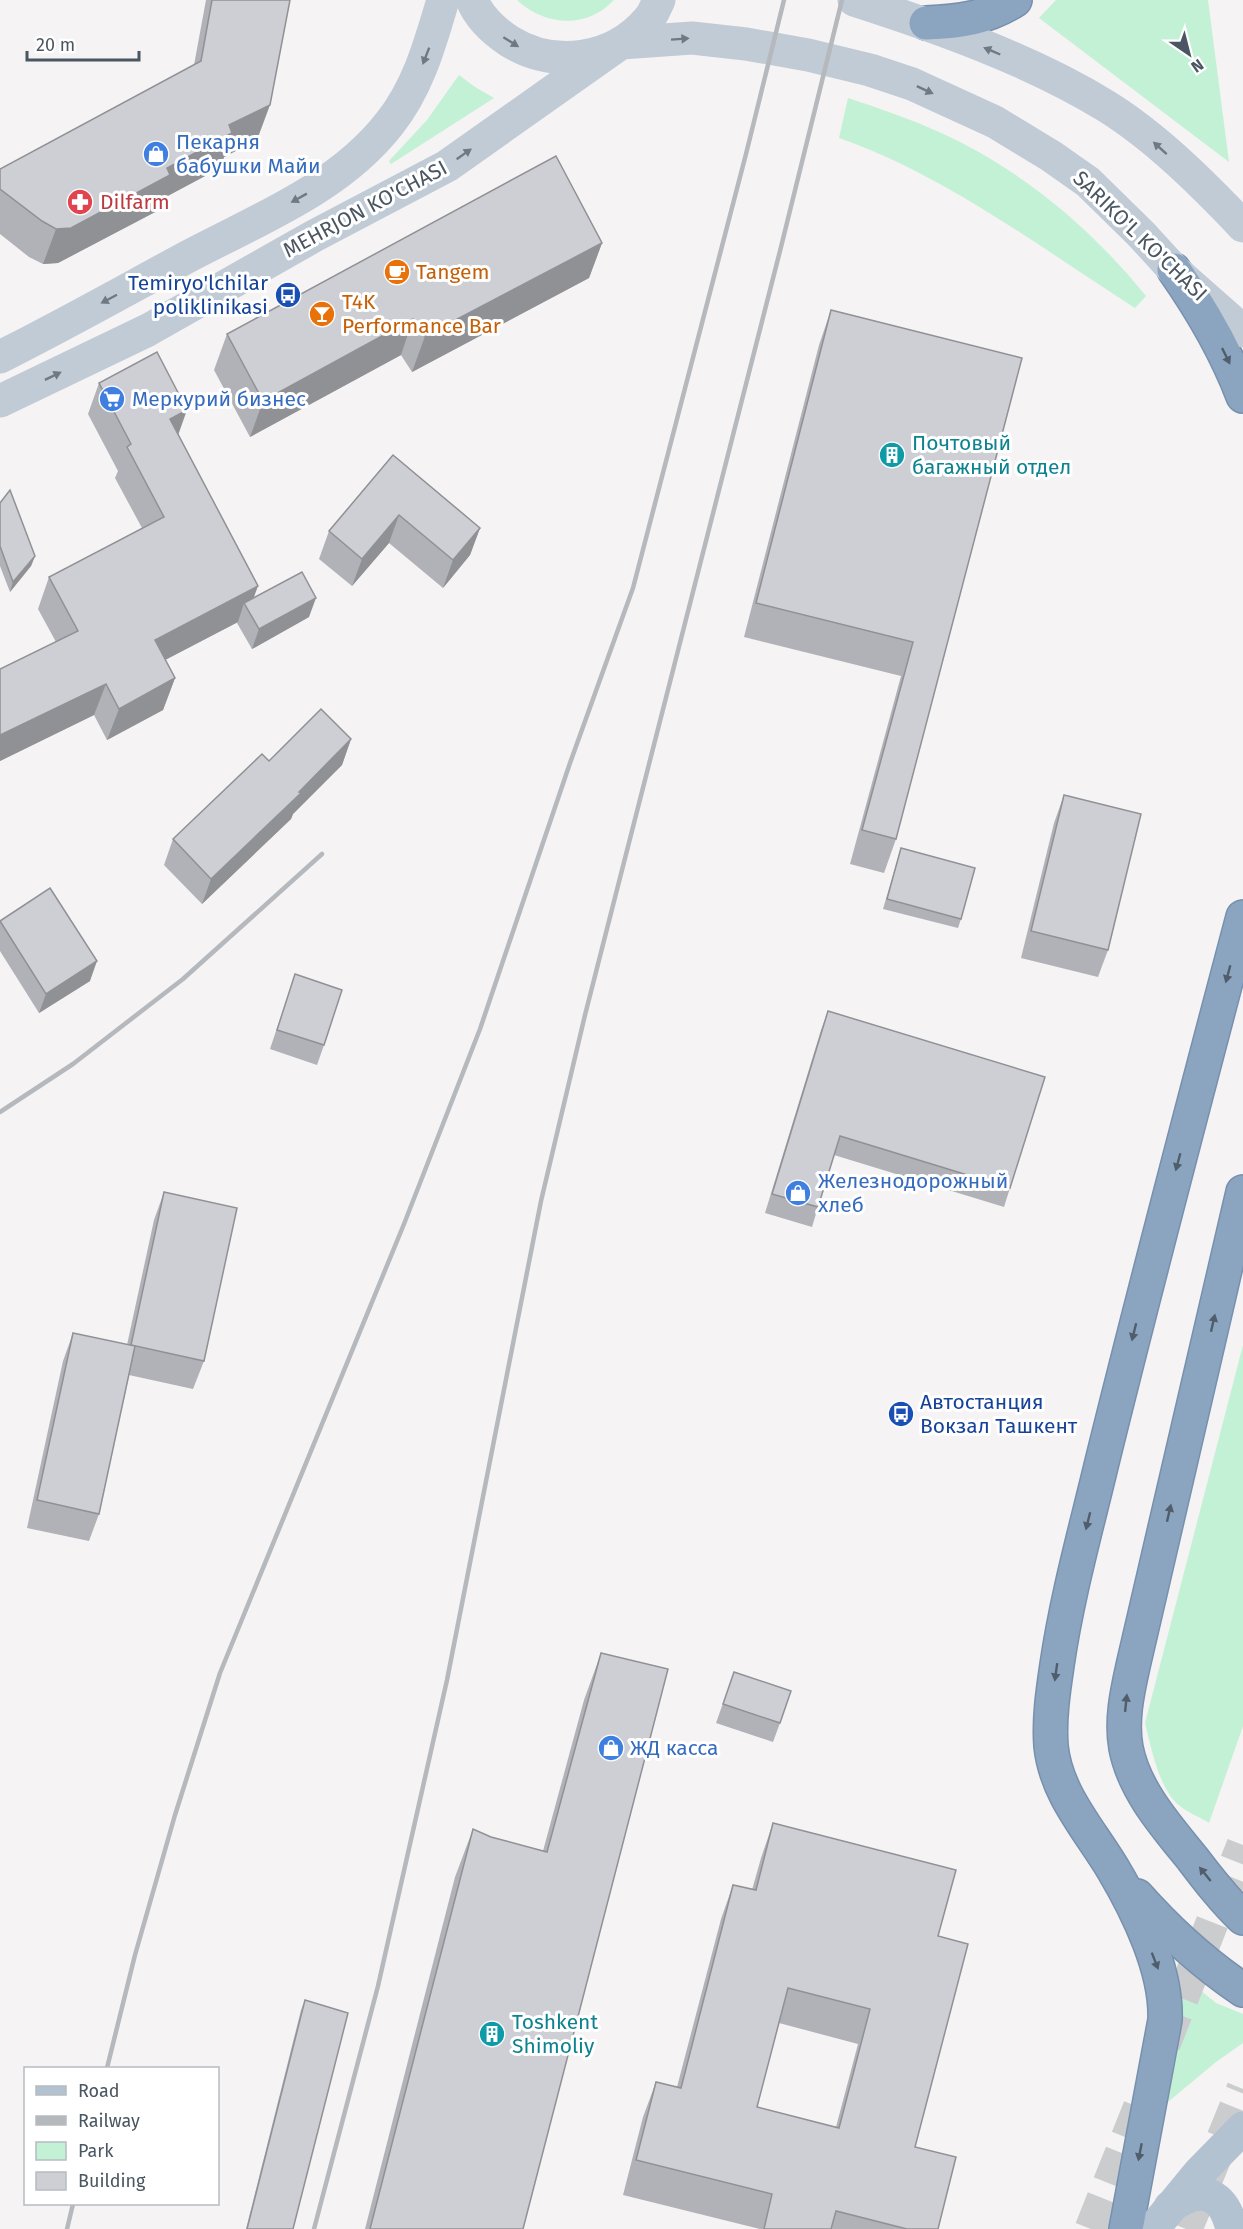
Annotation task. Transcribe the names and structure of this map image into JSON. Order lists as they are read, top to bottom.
{
  "streets": {
    "main road": ["MEHRJON KO'CHASI", "SARIKO'L KO'CHASI"]
  },
  "crossings": [
    ["MEHRJON KO'CHASI", "SARIKO'L KO'CHASI"]
  ],
  "places": {
    "shop": ["Пекарня бабушки Майи", "Железнодорожный хлеб", "ЖД касса"],
    "pharmacy": ["Dilfarm"],
    "cafe": ["Tangem"],
    "bus stop": ["Temiryo'lchilar poliklinikasi", "Автостанция Вокзал Ташкент"],
    "bar": ["T4K Performance Bar"],
    "supermarket": ["Меркурий бизнес"],
    "building": ["Почтовый багажный отдел", "Toshkent Shimoliy"]
  },
  "legend": [
    "Road",
    "Railway",
    "Park",
    "Building"
  ],
  "scale_bar": "20 m",
  "north": "bottom right"
}
